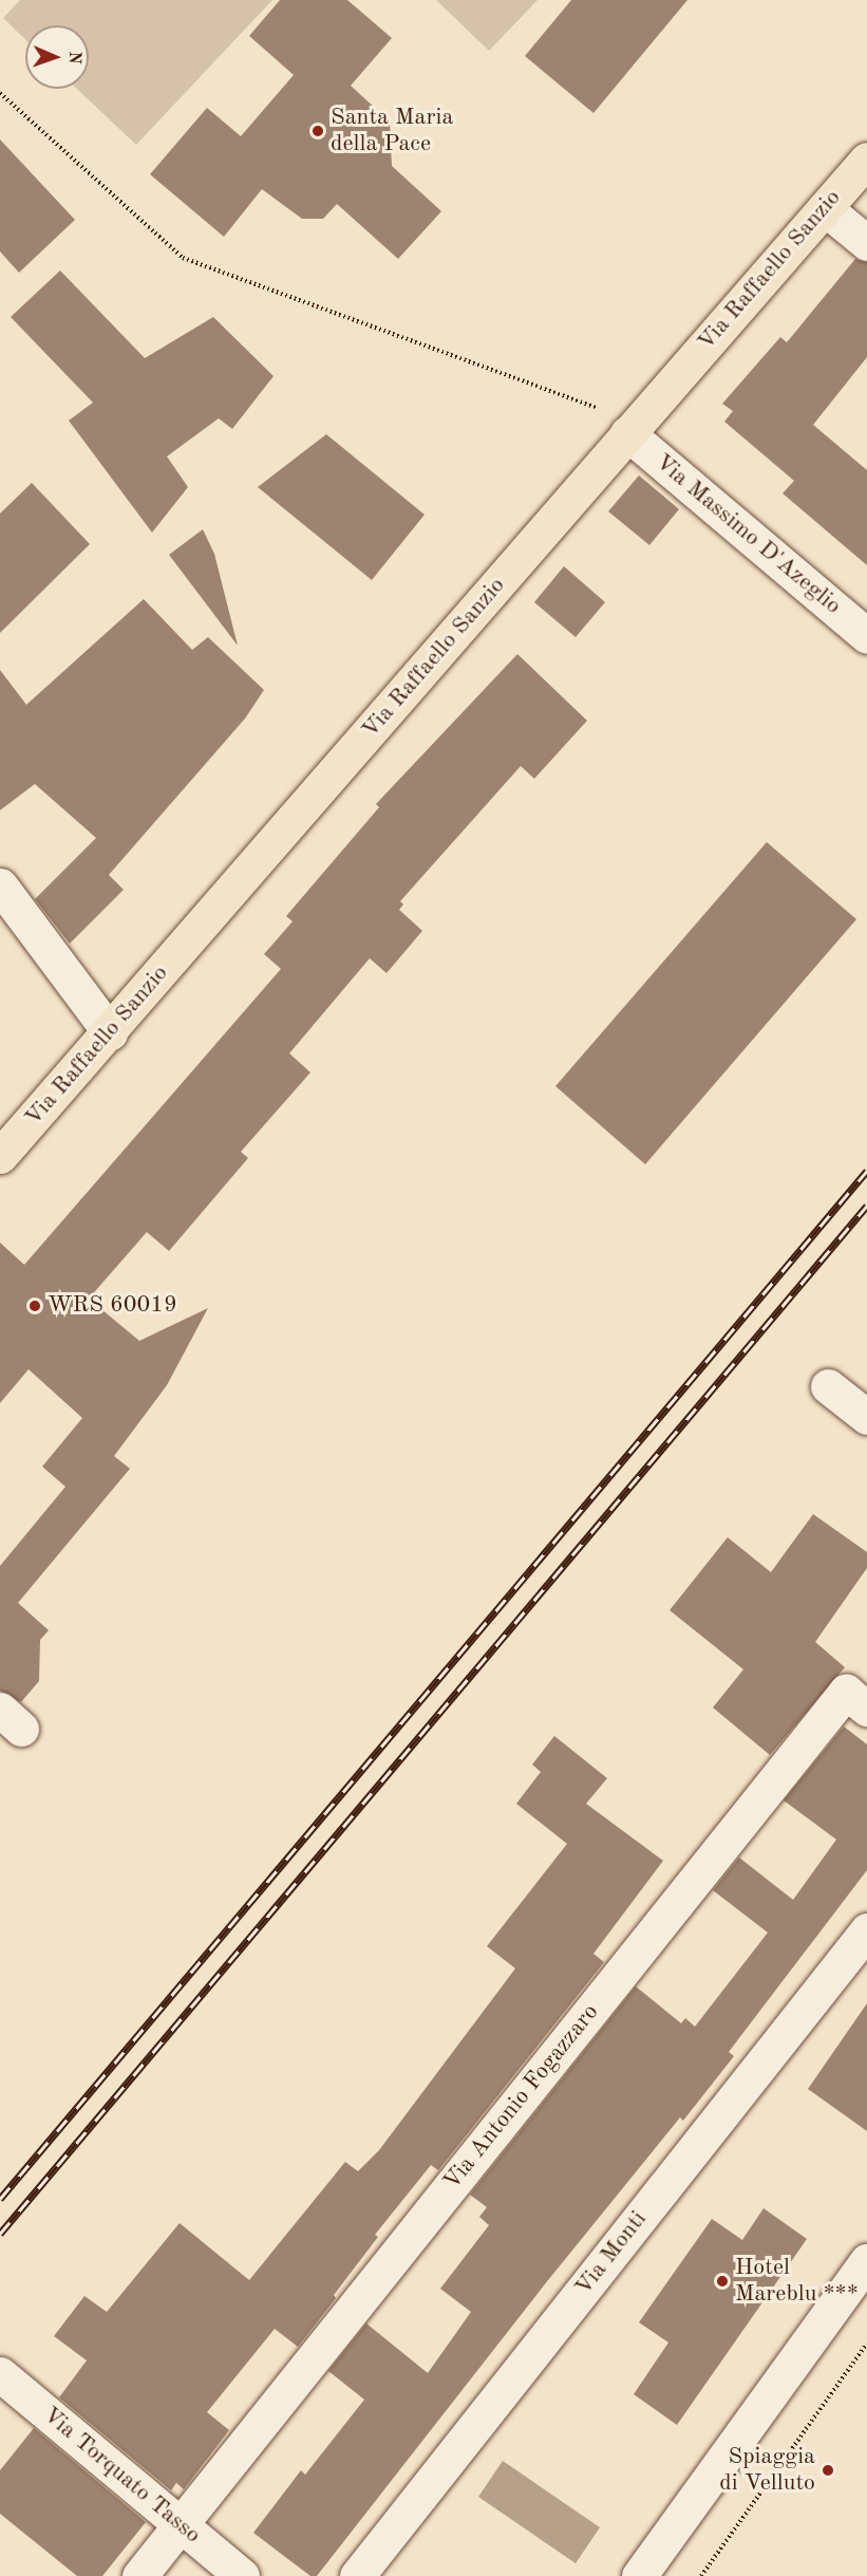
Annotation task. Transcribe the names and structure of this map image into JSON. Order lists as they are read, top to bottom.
{
  "streets": {
    "main road": ["Via Raffaello Sanzio"],
    "street": [
      "Via Massimo D'Azeglio",
      "Via Antonio Fogazzaro",
      "Via Monti",
      "Via Torquato Tasso"
    ]
  },
  "crossings": [
    ["Via Raffaello Sanzio", "Via Massimo D'Azeglio"],
    ["Via Antonio Fogazzaro", "Via Torquato Tasso"]
  ],
  "places": [
    "Santa Maria della Pace",
    "WRS 60019",
    "Hotel Mareblu ***",
    "Spiaggia di Velluto"
  ],
  "north": "right"
}
